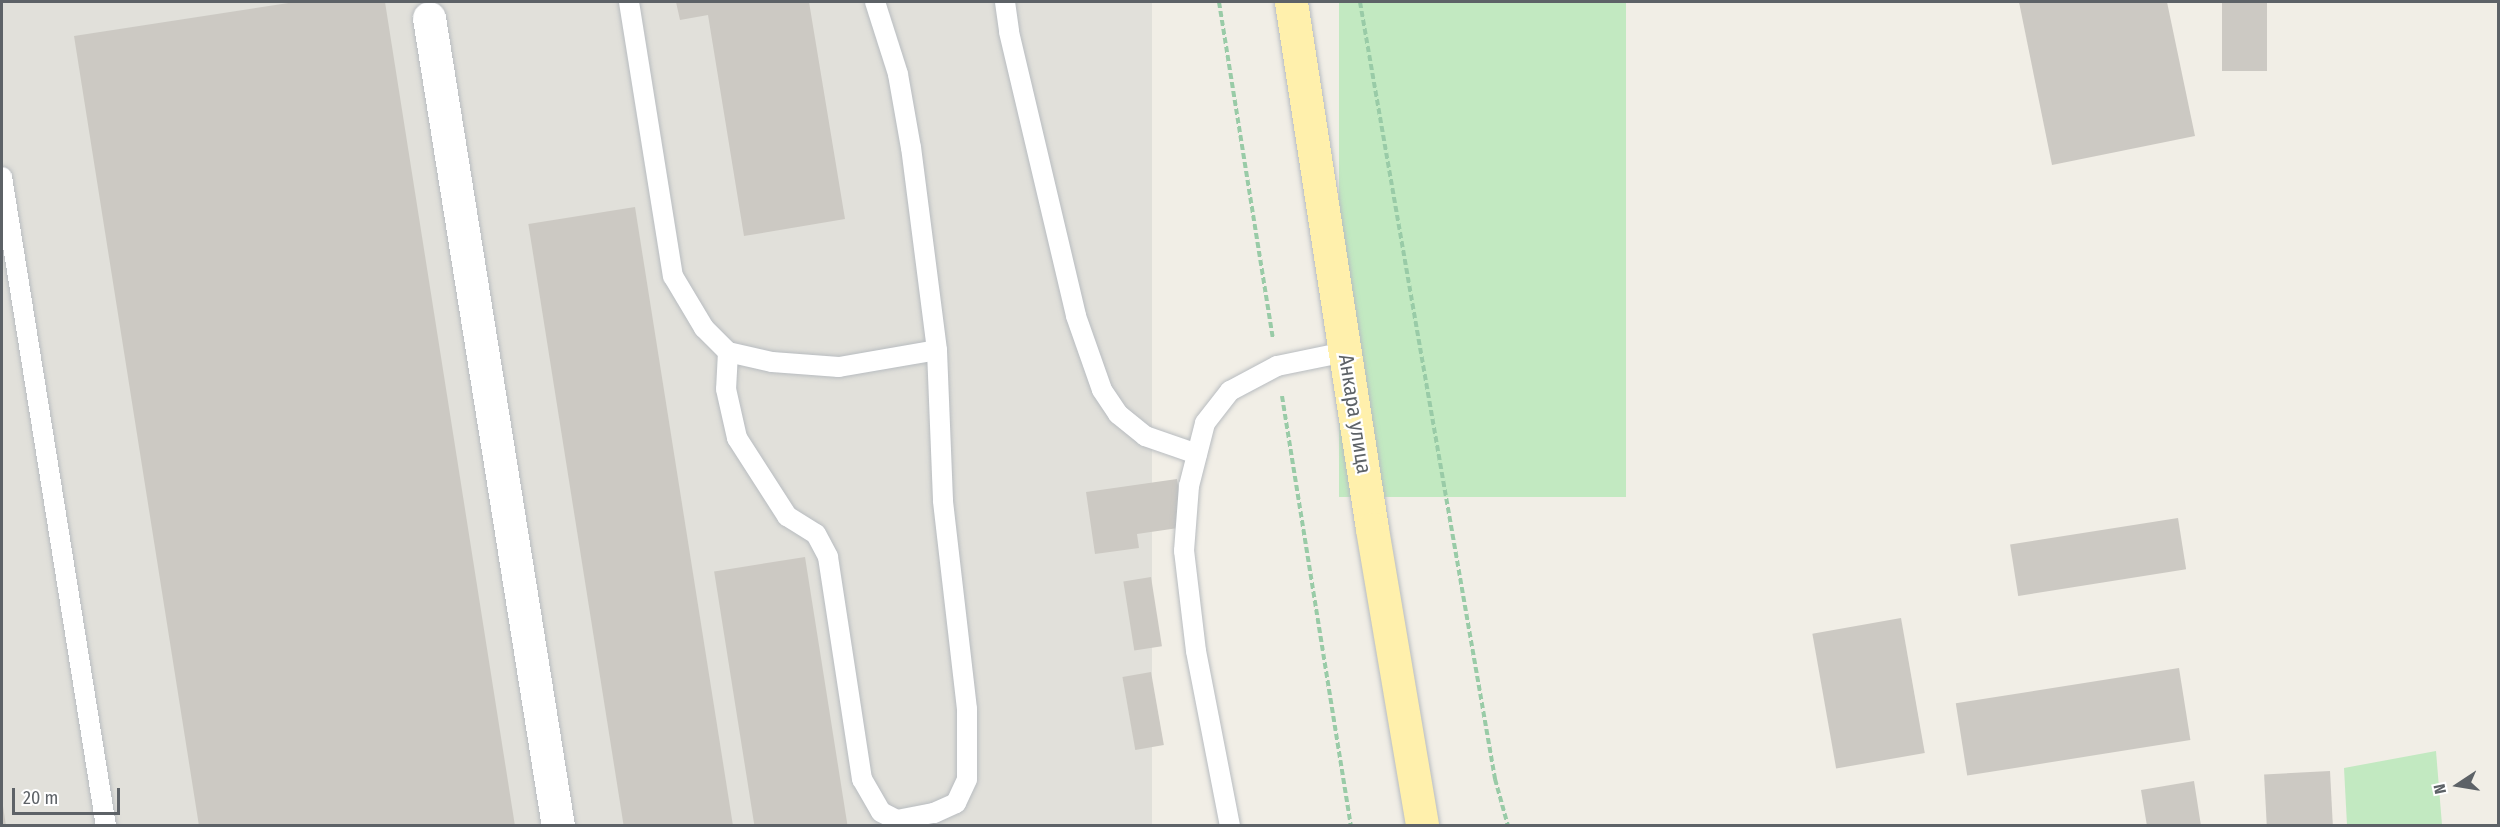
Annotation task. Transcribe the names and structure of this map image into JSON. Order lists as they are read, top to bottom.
{
  "streets": {
    "main road": ["Анкара улица"]
  },
  "scale_bar": "20 m",
  "north": "left"
}
